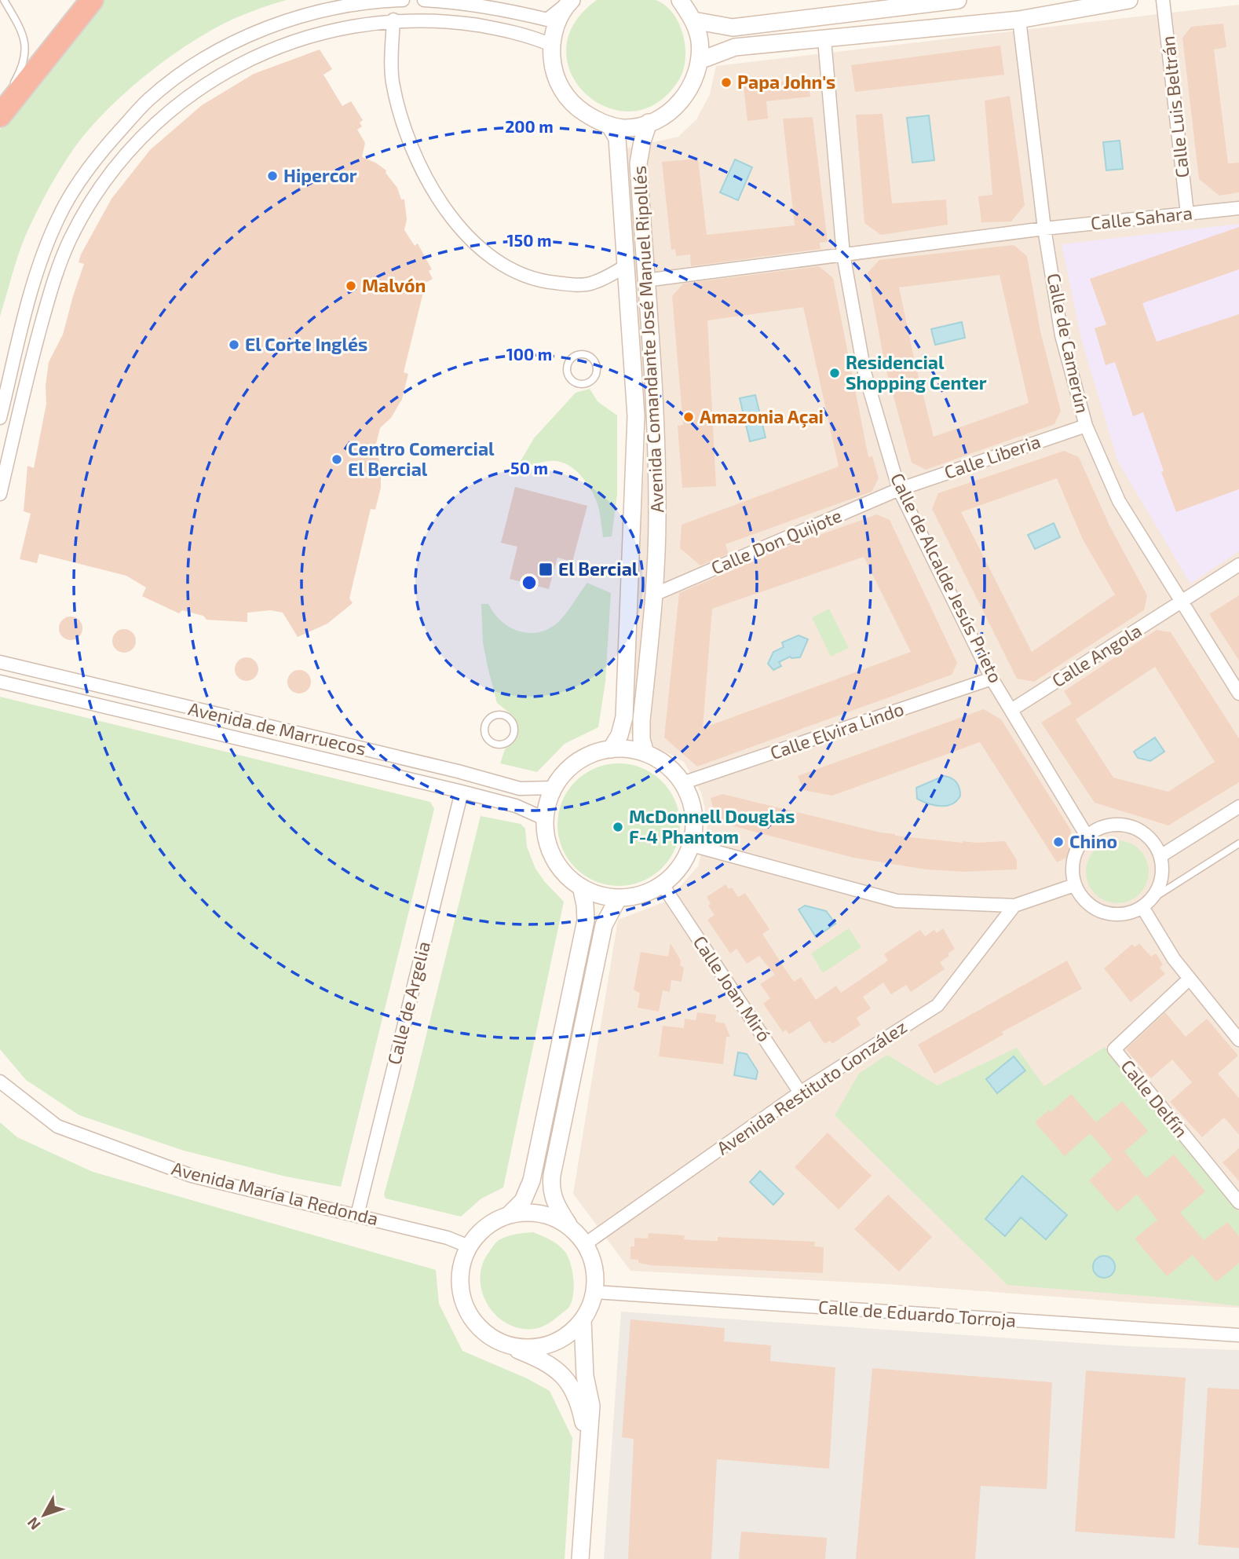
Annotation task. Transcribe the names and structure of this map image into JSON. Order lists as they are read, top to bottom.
{
  "streets": {
    "street": [
      "Calle Luis Beltrán",
      "Calle Sahara",
      "Avenida Comandante José Manuel Ripollés",
      "Calle de Camerún",
      "Calle Liberia",
      "Calle Don Quijote",
      "Calle de Alcalde Jesús Prieto",
      "Calle Angola",
      "Avenida de Marruecos",
      "Calle Elvira Lindo",
      "Calle Joan Miró",
      "Calle de Argelia",
      "Avenida Restituto González",
      "Calle Delfín",
      "Avenida María la Redonda",
      "Calle de Eduardo Torroja"
    ]
  },
  "crossings": [
    ["Calle Luis Beltrán", "Calle Sahara"],
    ["Calle Sahara", "Avenida Comandante José Manuel Ripollés"],
    ["Calle Sahara", "Calle de Camerún"],
    ["Calle Sahara", "Calle de Alcalde Jesús Prieto"],
    ["Avenida Comandante José Manuel Ripollés", "Calle Don Quijote"],
    ["Avenida Comandante José Manuel Ripollés", "Avenida de Marruecos"],
    ["Avenida Comandante José Manuel Ripollés", "Calle Elvira Lindo"],
    ["Avenida Comandante José Manuel Ripollés", "Calle Joan Miró"],
    ["Calle de Camerún", "Calle Liberia"],
    ["Calle de Camerún", "Calle Angola"],
    ["Calle Liberia", "Calle Don Quijote"],
    ["Calle Liberia", "Calle de Alcalde Jesús Prieto"],
    ["Calle Don Quijote", "Calle de Alcalde Jesús Prieto"],
    ["Calle de Alcalde Jesús Prieto", "Calle Angola"],
    ["Calle de Alcalde Jesús Prieto", "Calle Elvira Lindo"],
    ["Avenida de Marruecos", "Calle Elvira Lindo"],
    ["Avenida de Marruecos", "Calle Joan Miró"],
    ["Avenida de Marruecos", "Calle de Argelia"],
    ["Calle Elvira Lindo", "Calle Joan Miró"],
    ["Calle Joan Miró", "Avenida Restituto González"],
    ["Calle de Argelia", "Avenida María la Redonda"],
    ["Avenida Restituto González", "Avenida María la Redonda"],
    ["Avenida Restituto González", "Calle de Eduardo Torroja"],
    ["Avenida María la Redonda", "Calle de Eduardo Torroja"]
  ],
  "places": {
    "other": [
      "Papa John's",
      "Hipercor",
      "Malvón",
      "El Corte Inglés",
      "Residencial Shopping Center",
      "Amazonia Açai",
      "Centro Comercial El Bercial",
      "McDonnell Douglas F-4 Phantom",
      "Chino"
    ],
    "transit": ["El Bercial"]
  },
  "north": "bottom left",
  "rings": [
    "200 m",
    "150 m",
    "100 m",
    "50 m"
  ]
}
